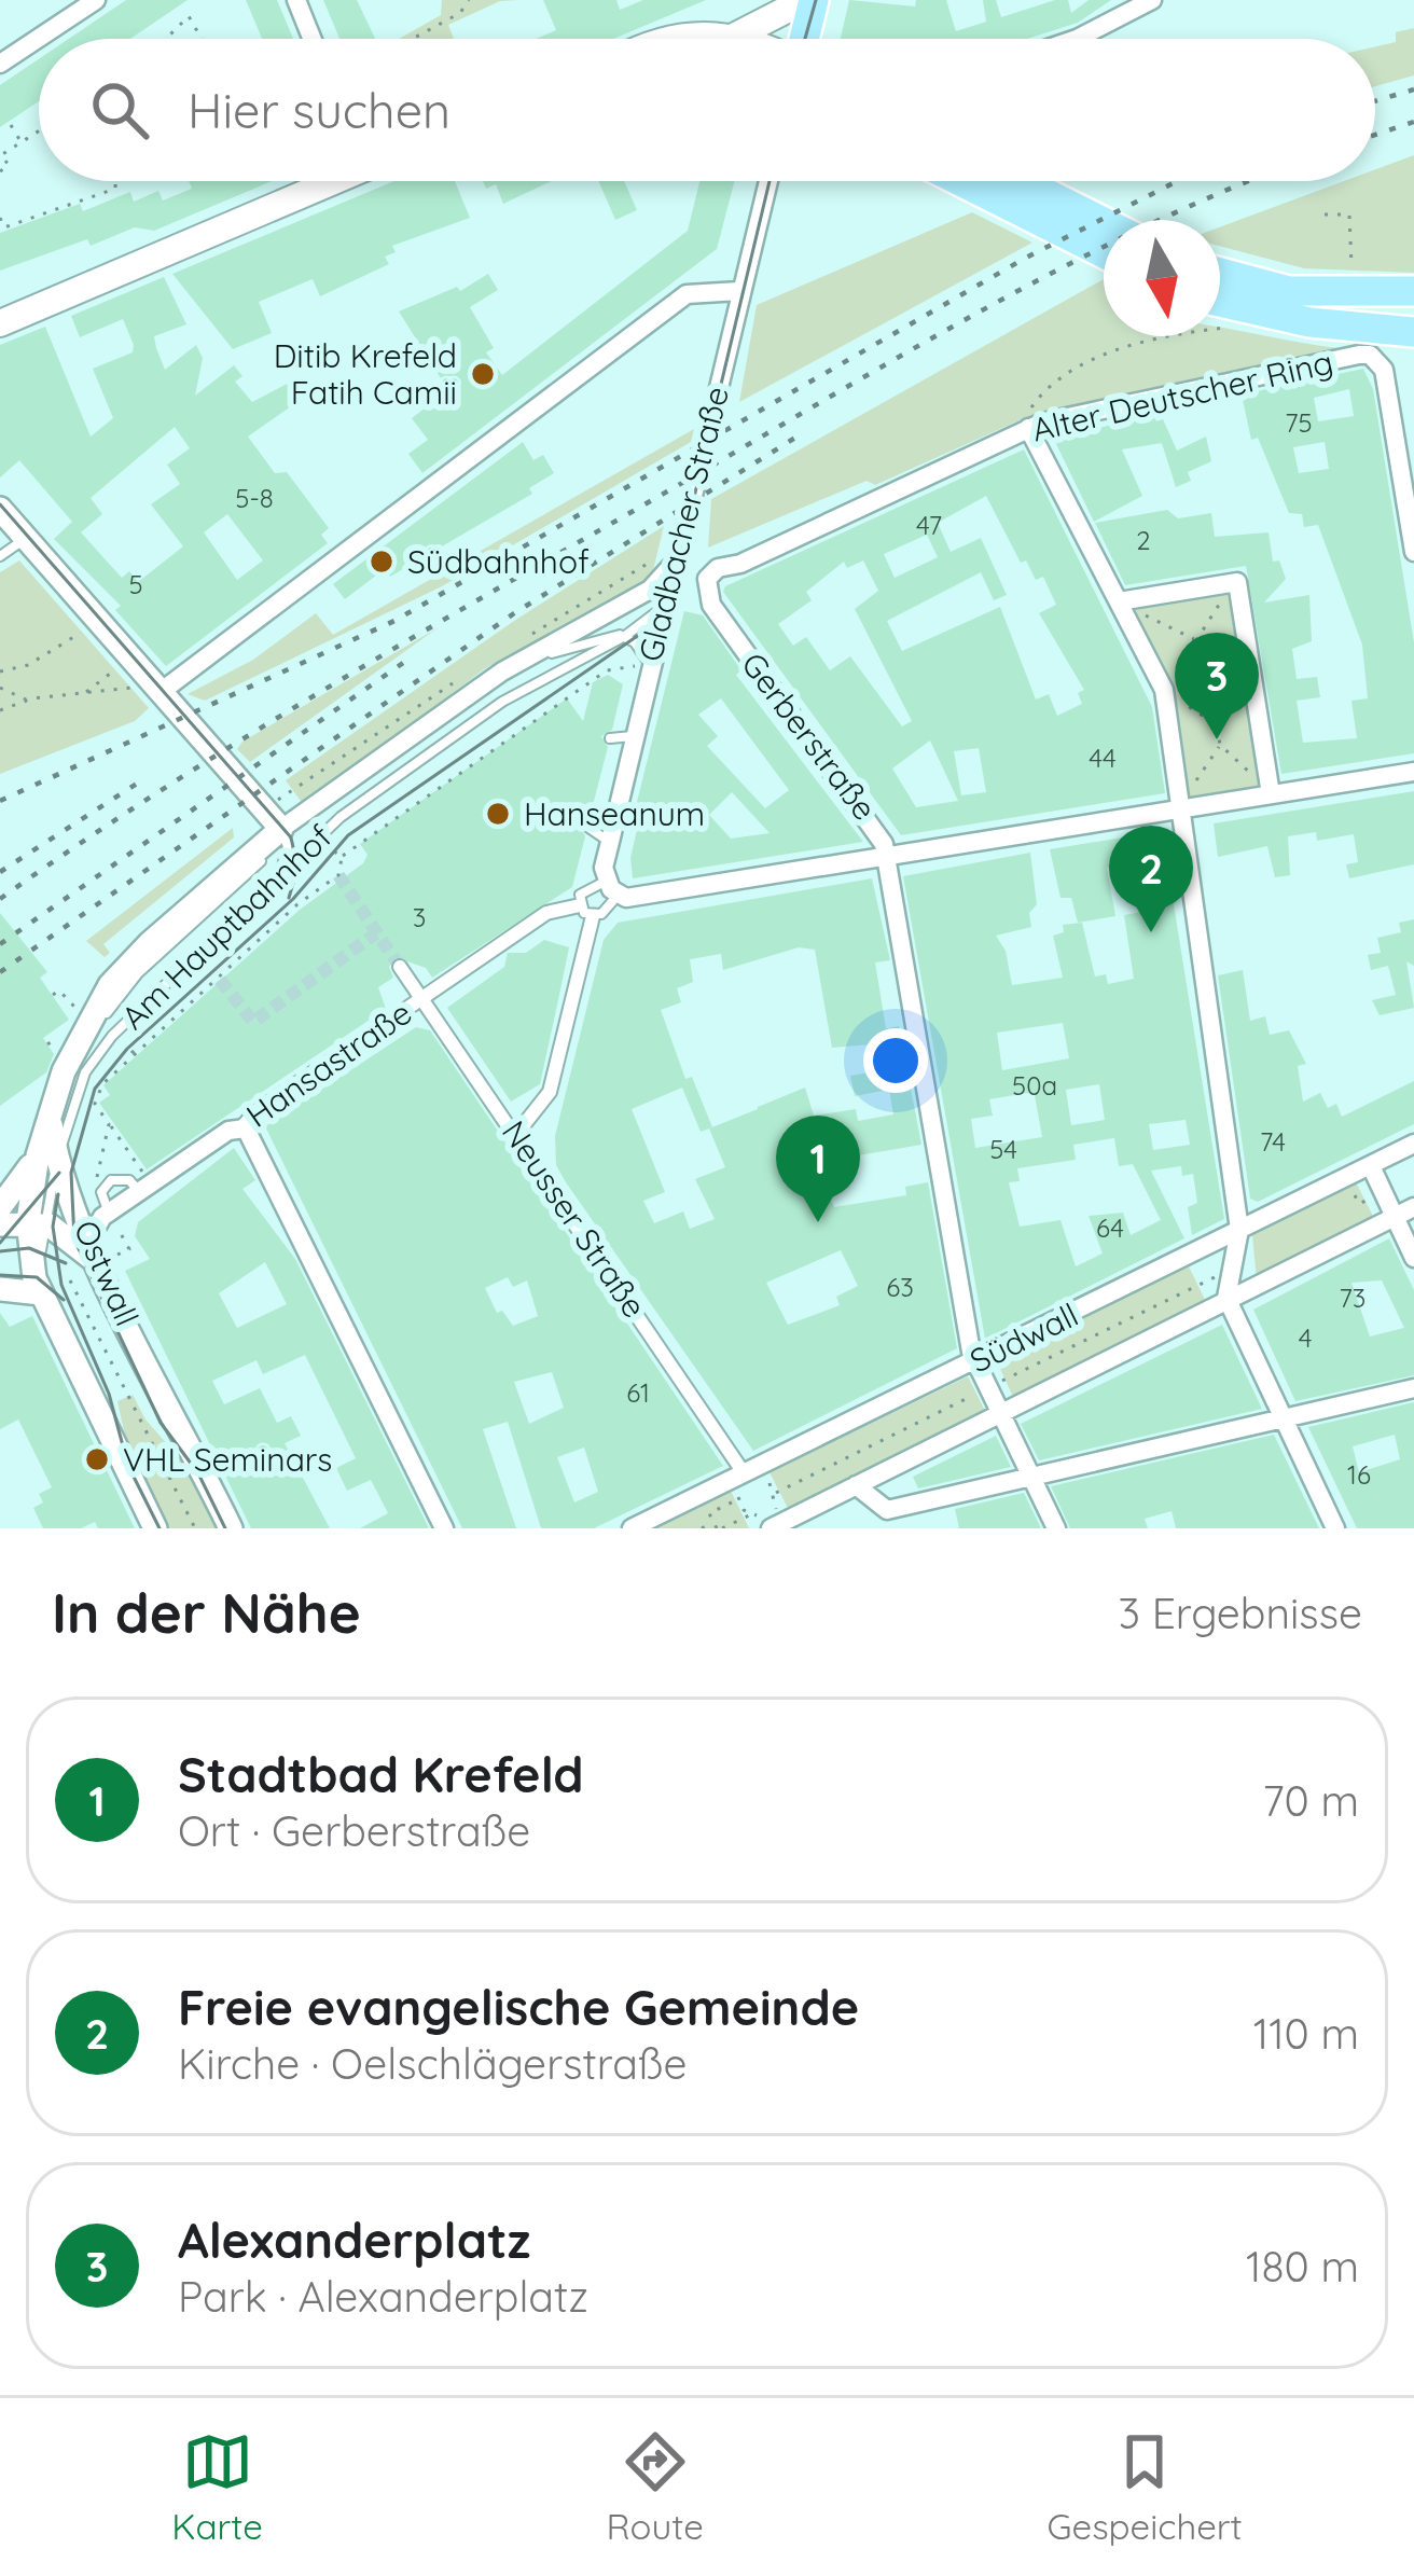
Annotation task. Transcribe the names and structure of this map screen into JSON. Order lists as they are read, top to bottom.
{
  "streets": {
    "street": [
      "Alter Deutscher Ring",
      "Gladbacher Straße",
      "Gerberstraße",
      "Am Hauptbahnhof",
      "Hansastraße",
      "Neusser Straße",
      "Ostwall",
      "Südwall"
    ]
  },
  "crossings": [
    ["Alter Deutscher Ring", "Gerberstraße"],
    ["Gladbacher Straße", "Am Hauptbahnhof"],
    ["Gerberstraße", "Südwall"],
    ["Am Hauptbahnhof", "Ostwall"],
    ["Hansastraße", "Neusser Straße"],
    ["Hansastraße", "Ostwall"],
    ["Neusser Straße", "Südwall"]
  ],
  "places": [
    "Ditib Krefeld Fatih Camii",
    "Südbahnhof",
    "Hanseanum",
    "VHL Seminars"
  ],
  "house_numbers": [
    "75",
    "5-8",
    "47",
    "2",
    "5",
    "44",
    "3",
    "50a",
    "74",
    "54",
    "64",
    "63",
    "73",
    "4",
    "61",
    "16"
  ],
  "north": "bottom",
  "page": {
    "search": "Hier suchen",
    "pins": ["3", "2", "1"],
    "heading": ["In der Nähe", "3 Ergebnisse"],
    "list": [
      {
        "mark": "1",
        "name": "Stadtbad Krefeld",
        "note": "Ort · Gerberstraße",
        "value": "70 m"
      },
      {
        "mark": "2",
        "name": "Freie evangelische Gemeinde",
        "note": "Kirche · Oelschlägerstraße",
        "value": "110 m"
      },
      {
        "mark": "3",
        "name": "Alexanderplatz",
        "note": "Park · Alexanderplatz",
        "value": "180 m"
      }
    ],
    "nav": ["Karte", "Route", "Gespeichert"]
  }
}
